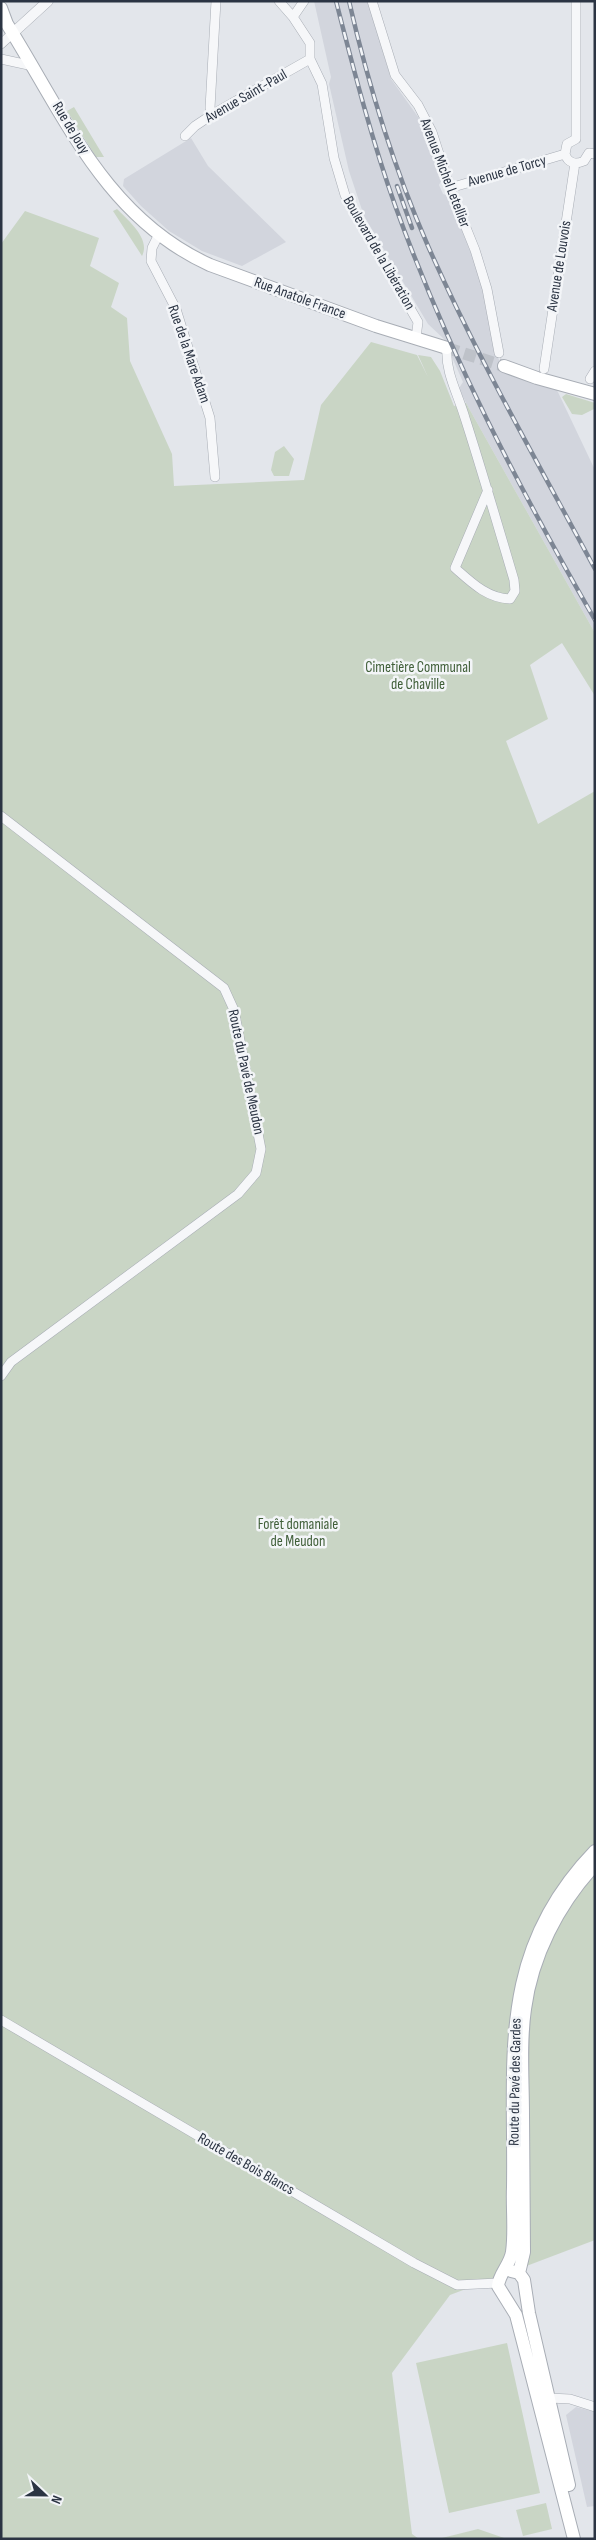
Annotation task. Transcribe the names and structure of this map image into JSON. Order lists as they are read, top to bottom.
{
  "streets": {
    "main road": ["Rue de Jouy", "Rue Anatole France", "Route du Pavé des Gardes"],
    "street": [
      "Avenue Saint-Paul",
      "Avenue de Torcy",
      "Avenue Michel Letellier",
      "Boulevard de la Libération",
      "Avenue de Louvois",
      "Rue de la Mare Adam",
      "Route du Pavé de Meudon",
      "Route des Bois Blancs"
    ]
  },
  "crossings": [
    ["Avenue Saint-Paul", "Boulevard de la Libération"],
    ["Rue de Jouy", "Rue Anatole France"],
    ["Rue de Jouy", "Rue de la Mare Adam"],
    ["Avenue de Torcy", "Avenue Michel Letellier"],
    ["Avenue de Torcy", "Avenue de Louvois"],
    ["Boulevard de la Libération", "Rue Anatole France"],
    ["Rue Anatole France", "Rue de la Mare Adam"],
    ["Route du Pavé des Gardes", "Route des Bois Blancs"]
  ],
  "parks": ["Cimetière Communal de Chaville", "Forêt domaniale de Meudon"],
  "north": "right"
}
